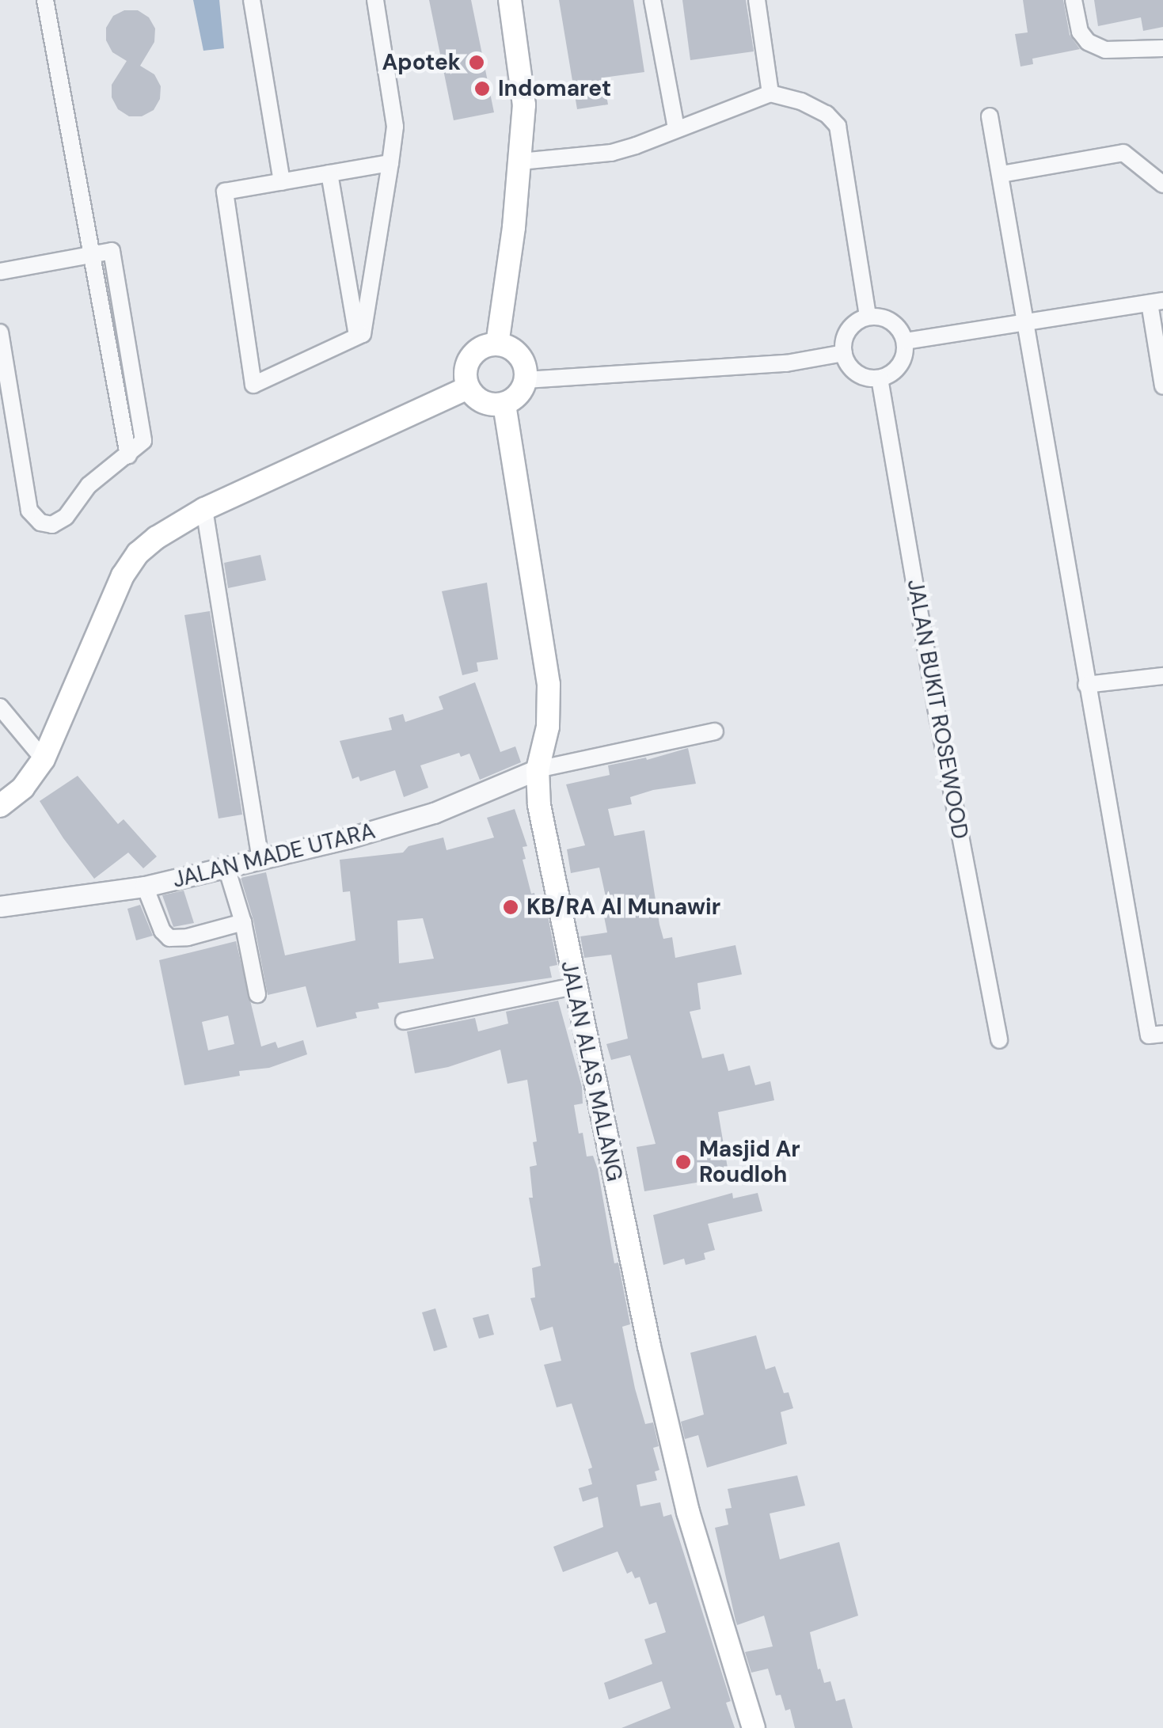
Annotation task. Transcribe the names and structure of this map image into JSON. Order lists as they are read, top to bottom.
{
  "streets": {
    "main road": ["JALAN ALAS MALANG"],
    "street": ["JALAN BUKIT ROSEWOOD", "JALAN MADE UTARA"]
  },
  "crossings": [
    ["JALAN MADE UTARA", "JALAN ALAS MALANG"]
  ],
  "places": [
    "Apotek",
    "Indomaret",
    "KB/RA Al Munawir",
    "Masjid Ar Roudloh"
  ]
}
